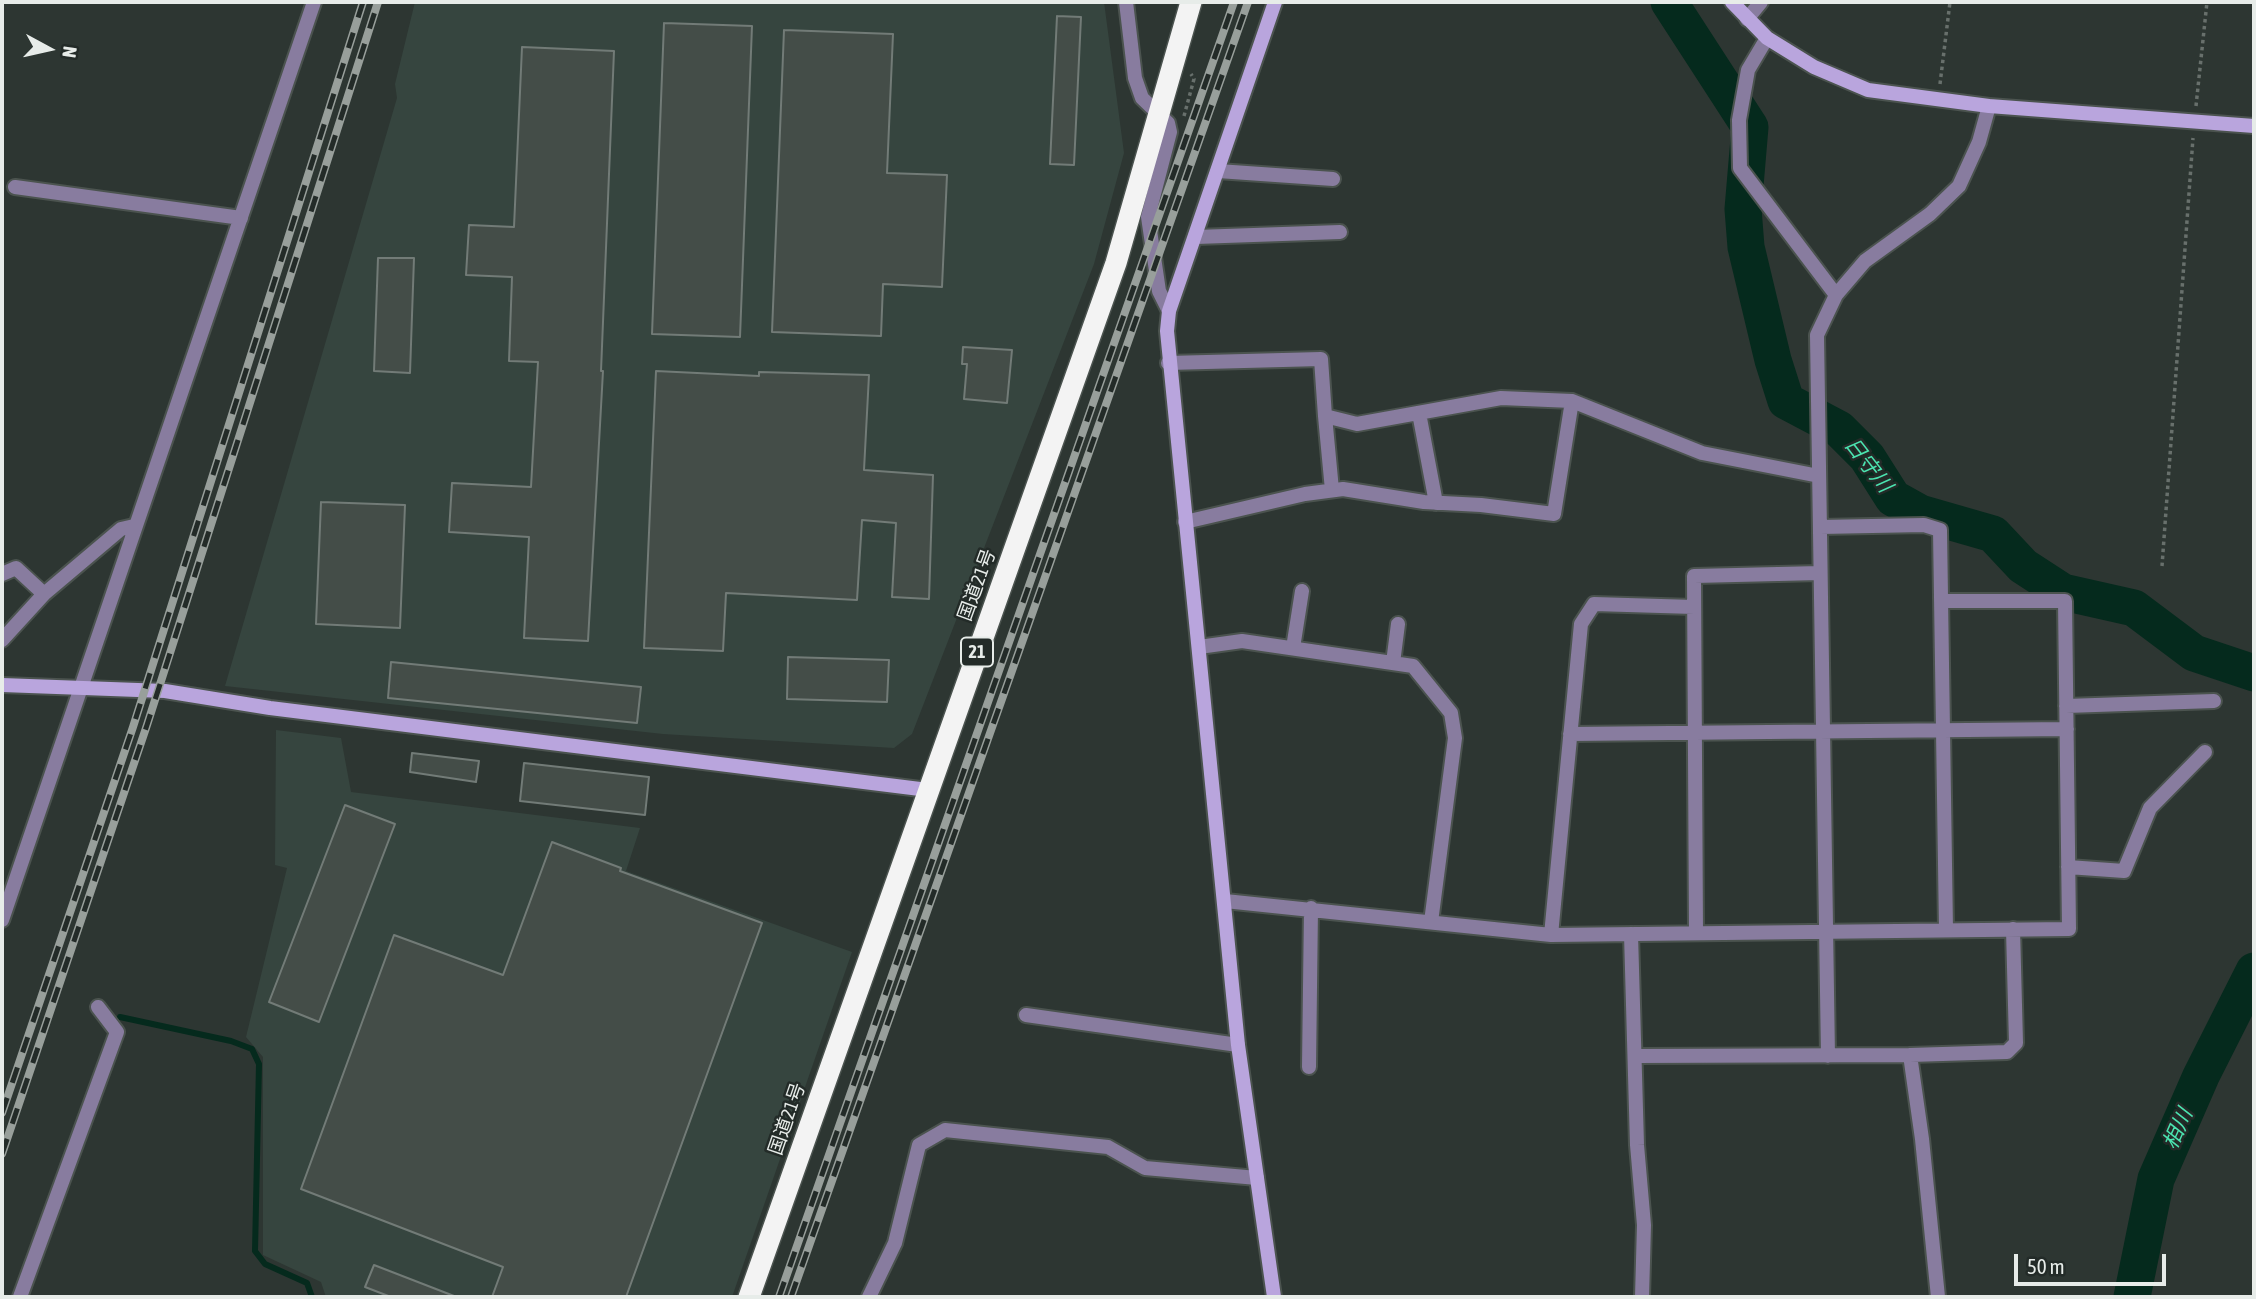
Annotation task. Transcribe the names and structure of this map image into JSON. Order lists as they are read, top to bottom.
{
  "streets": {
    "highway": ["国道21号", "21"]
  },
  "water": ["日守川", "相川"],
  "scale_bar": "50 m",
  "north": "right"
}
